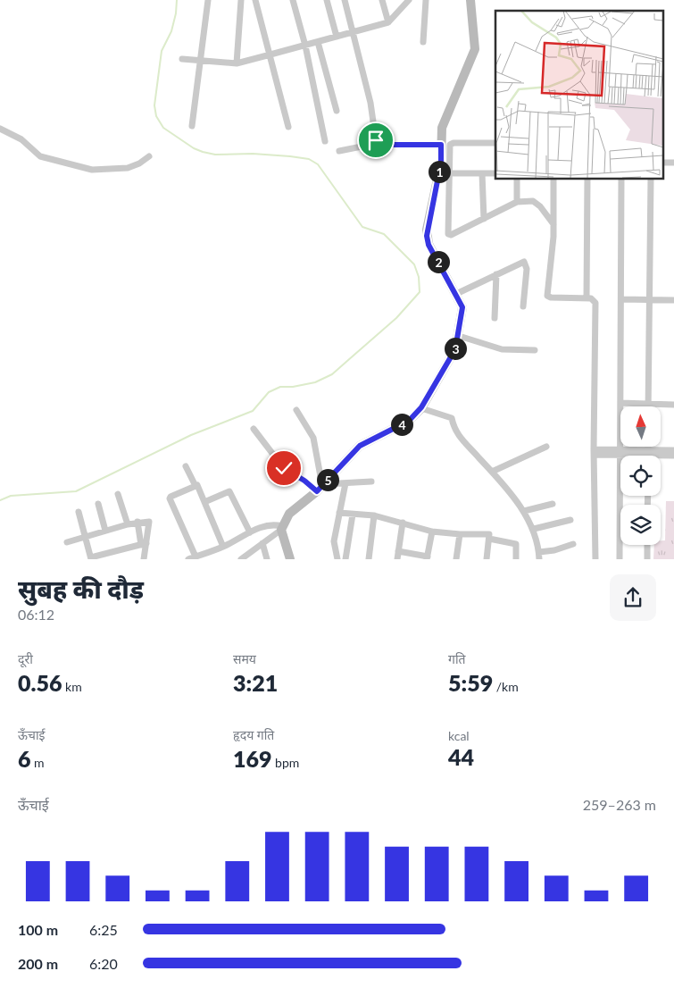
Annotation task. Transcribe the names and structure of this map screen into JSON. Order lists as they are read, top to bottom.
{
  "north": "top",
  "page": {
    "pins": [
      "1",
      "2",
      "3",
      "4",
      "5"
    ],
    "heading": ["सुबह की दौड़", "06:12"],
    "stats": [
      ["दूरी", "0.56 km"],
      ["समय", "3:21"],
      ["गति", "5:59 /km"],
      ["ऊँचाई", "6 m"],
      ["हृदय गति", "169 bpm"],
      ["kcal", "44"]
    ],
    "chart": ["ऊँचाई", "259–263 m"],
    "list": [
      {
        "name": "100 m",
        "note": "6:25"
      },
      {
        "name": "200 m",
        "note": "6:20"
      }
    ]
  }
}
